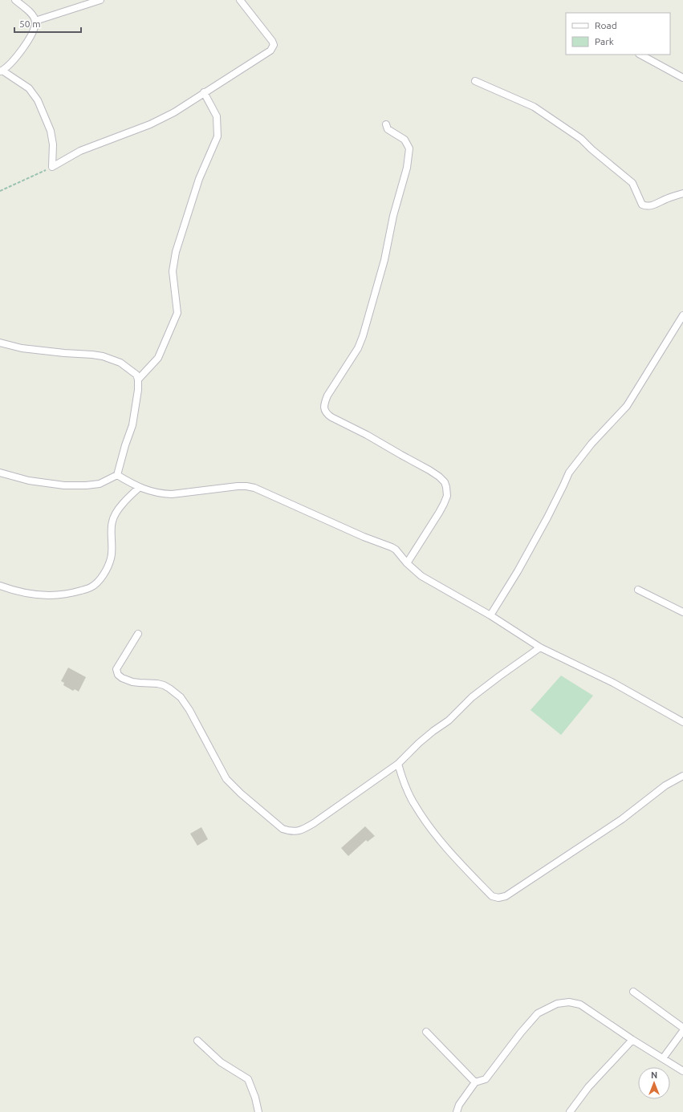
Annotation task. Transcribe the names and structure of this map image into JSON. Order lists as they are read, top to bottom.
{
  "legend": ["Road", "Park"],
  "scale_bar": "50 m",
  "north": "top"
}
